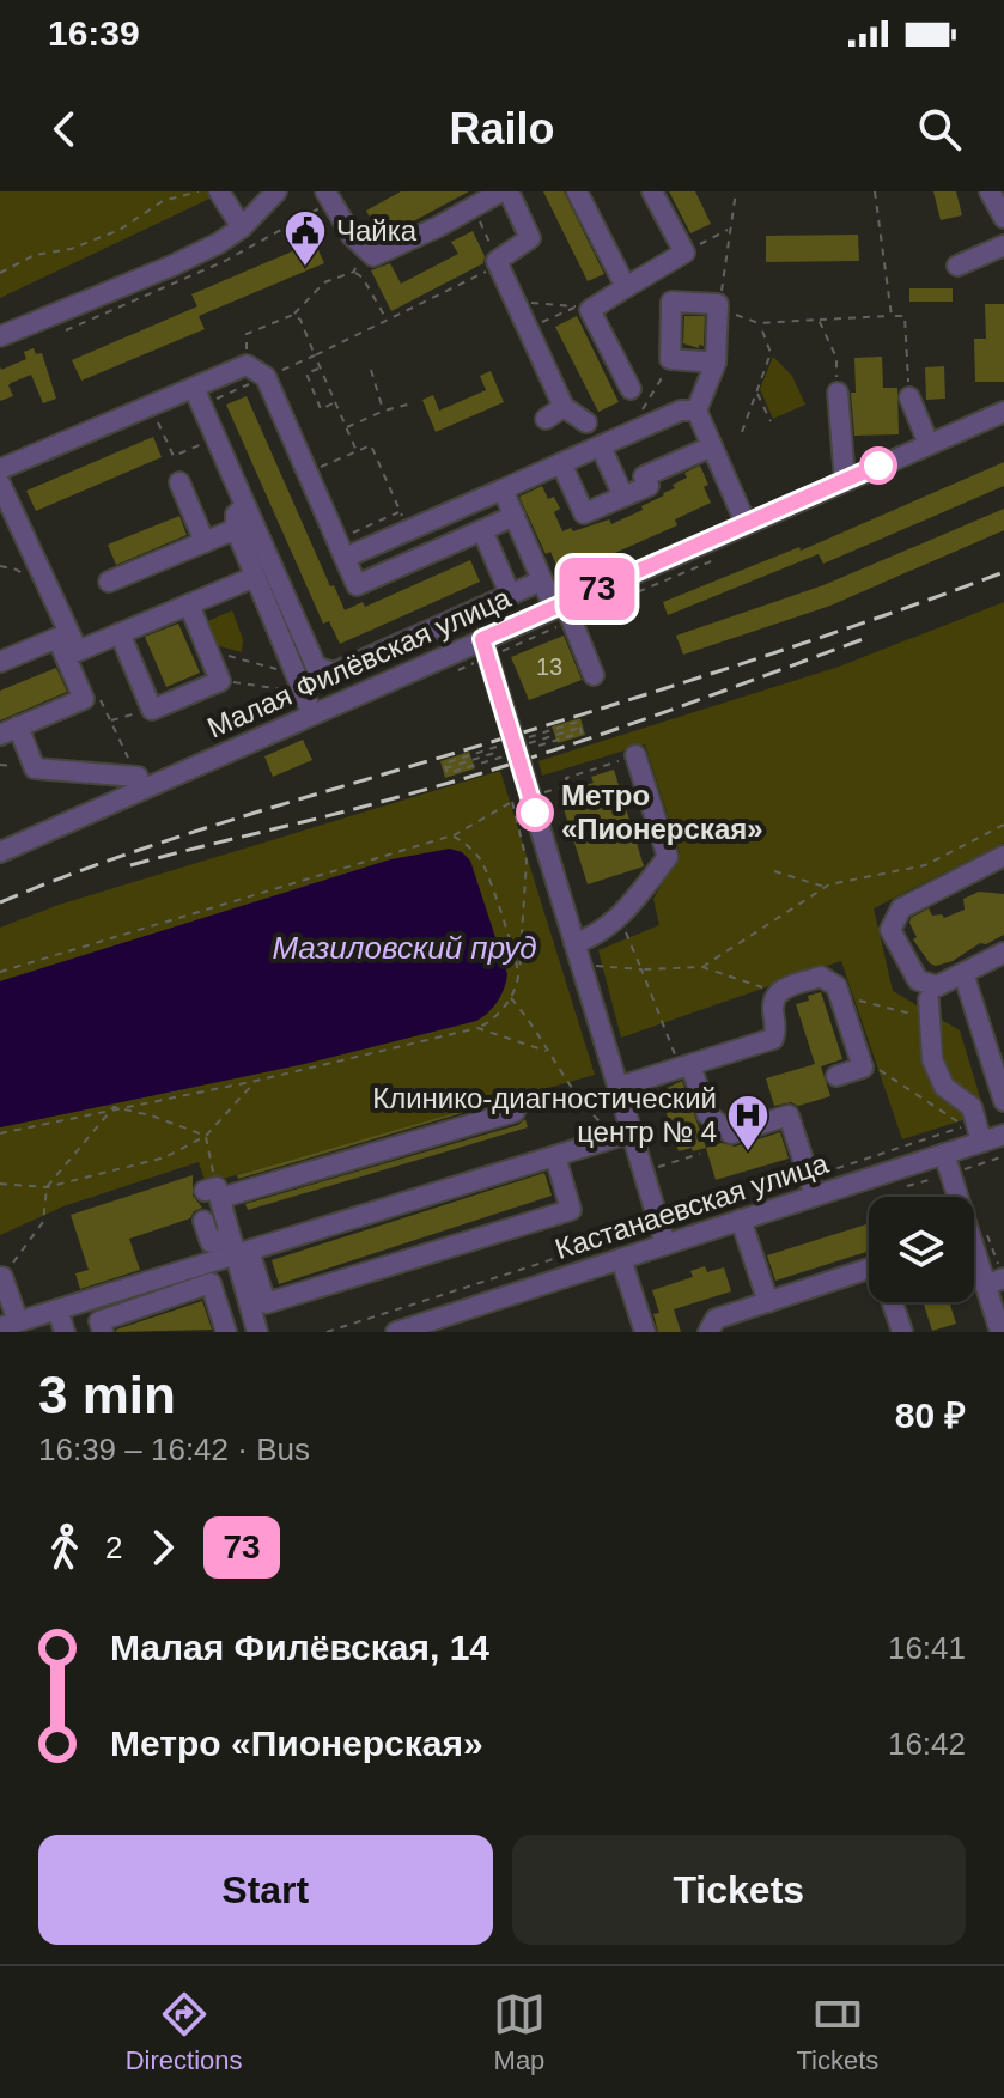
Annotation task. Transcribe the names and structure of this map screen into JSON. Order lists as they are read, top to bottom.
{
  "streets": {
    "street": ["Малая Филёвская улица", "Кастанаевская улица"]
  },
  "water": ["Мазиловский пруд"],
  "places": {
    "public building": ["Чайка"],
    "other": ["Метро «Пионерская»"],
    "hospital": ["Клинико-диагностический центр № 4"]
  },
  "lines": ["bus line 73"],
  "house_numbers": ["13"],
  "page": {
    "status": "16:39",
    "header": "Railo",
    "on_map": "73",
    "heading": ["3 min", "16:39 – 16:42 · Bus", "80 ₽"],
    "legs": ["2", "73"],
    "list": [
      {
        "name": "Малая Филёвская, 14",
        "value": "16:41"
      },
      {
        "name": "Метро «Пионерская»",
        "value": "16:42"
      }
    ],
    "buttons": ["Start", "Tickets"],
    "tabs": ["Directions", "Map", "Tickets"]
  }
}
